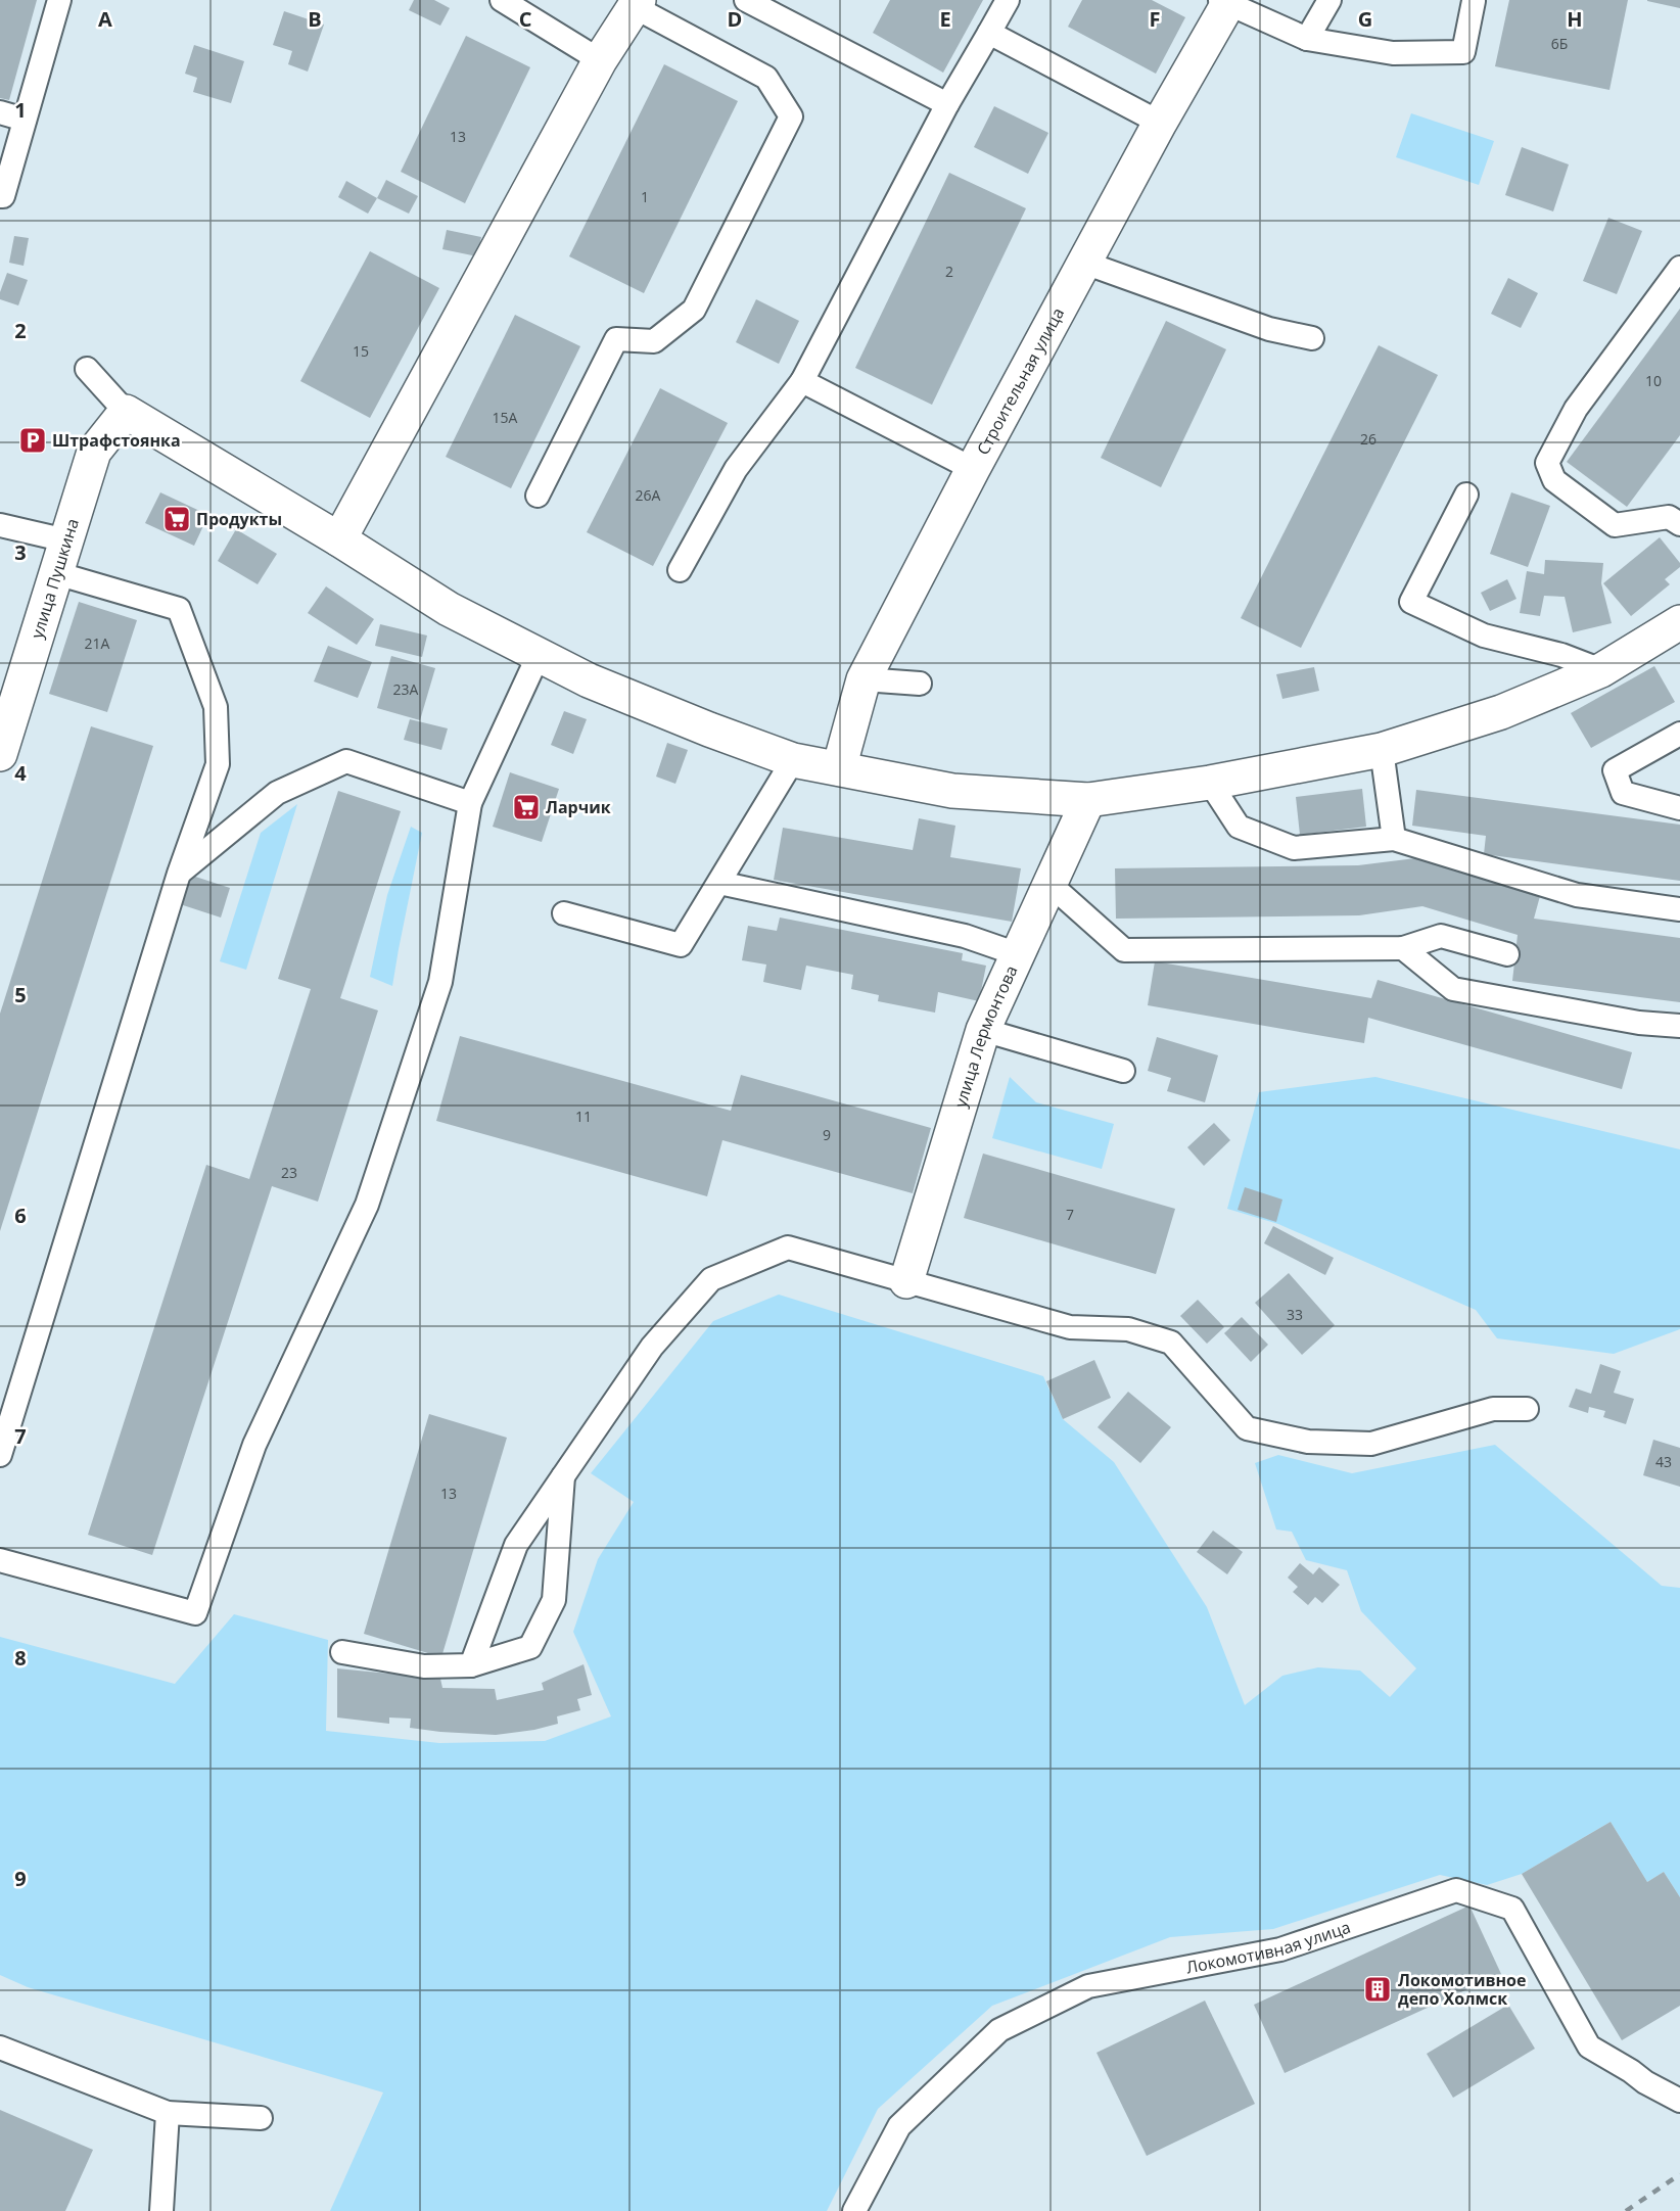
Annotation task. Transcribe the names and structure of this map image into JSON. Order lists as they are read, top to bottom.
{
  "streets": {
    "street": ["Строительная улица", "улица Пушкина", "улица Лермонтова"],
    "lane": ["Локомотивная улица"]
  },
  "places": {
    "parking": ["Штрафстоянка"],
    "supermarket": ["Продукты", "Ларчик"],
    "building": ["Локомотивное депо Холмск"]
  },
  "house_numbers": [
    "6Б",
    "13",
    "1",
    "2",
    "15",
    "10",
    "15А",
    "26",
    "26А",
    "21А",
    "23А",
    "11",
    "9",
    "23",
    "7",
    "33",
    "43",
    "13"
  ],
  "grid": {
    "columns": [
      "A",
      "B",
      "C",
      "D",
      "E",
      "F",
      "G",
      "H"
    ],
    "rows": [
      "1",
      "2",
      "3",
      "4",
      "5",
      "6",
      "7",
      "8",
      "9"
    ]
  }
}
